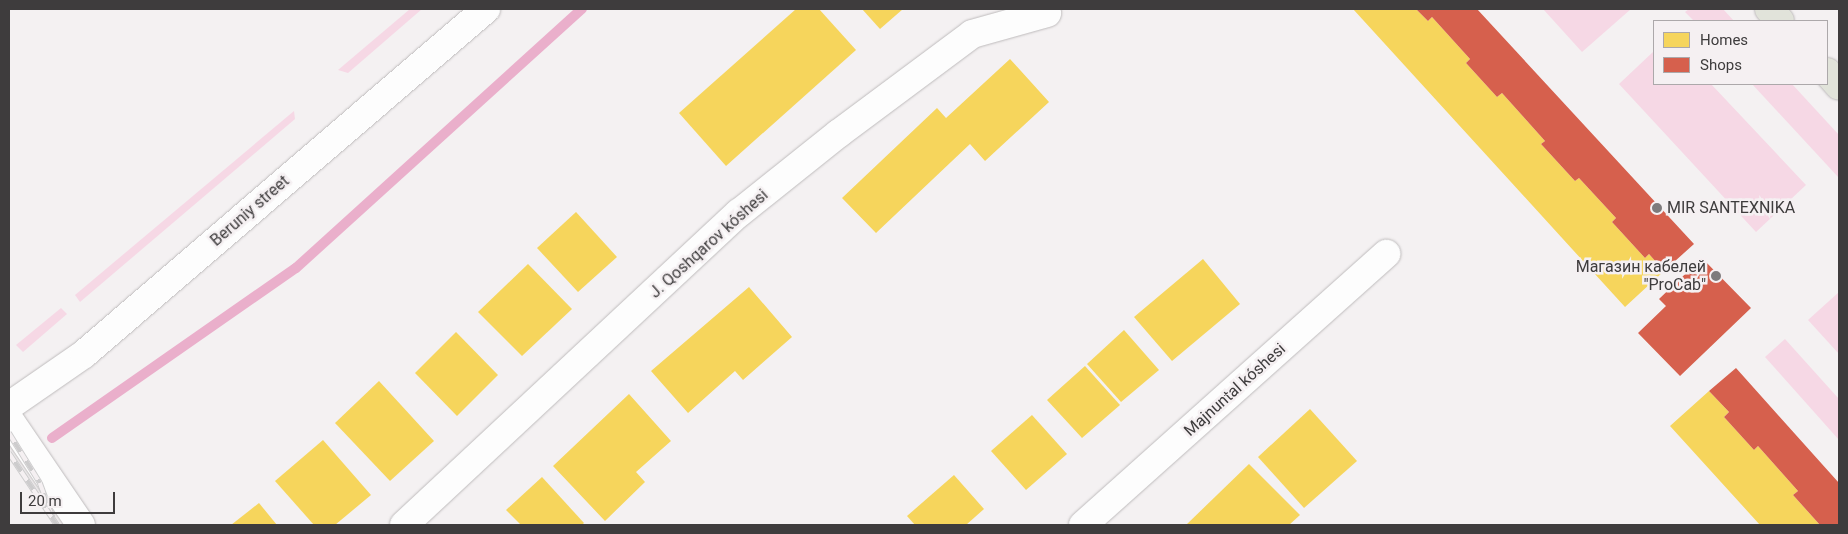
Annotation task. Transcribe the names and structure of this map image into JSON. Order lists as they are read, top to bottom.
{
  "streets": {
    "street": ["Beruniy street", "J. Qoshqarov kóshesi", "Majnuntal kóshesi"]
  },
  "places": ["MIR SANTEXNIKA", "Магазин кабелей \"ProCab\""],
  "legend": ["Homes", "Shops"],
  "scale_bar": "20 m"
}
